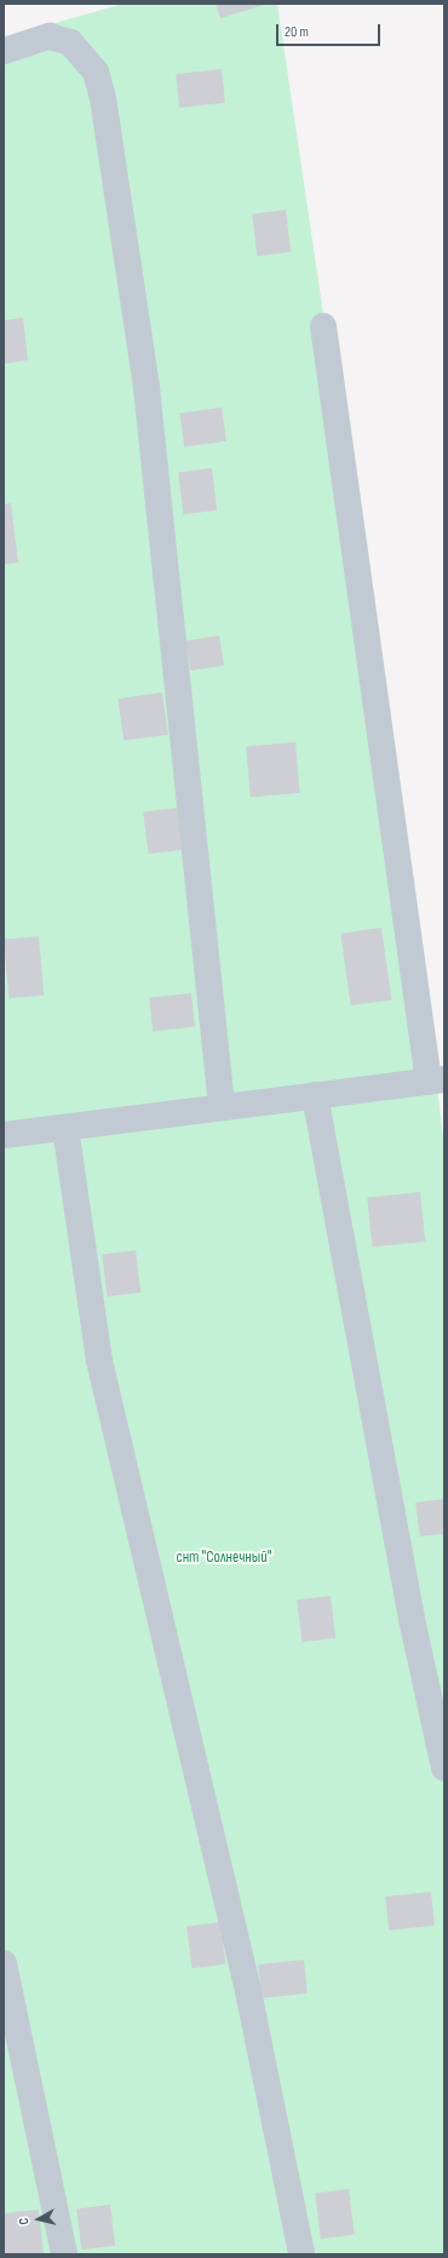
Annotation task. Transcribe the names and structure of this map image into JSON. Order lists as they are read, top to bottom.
{
  "parks": ["снт \"Солнечный\""],
  "scale_bar": "20 m",
  "north": "left"
}
